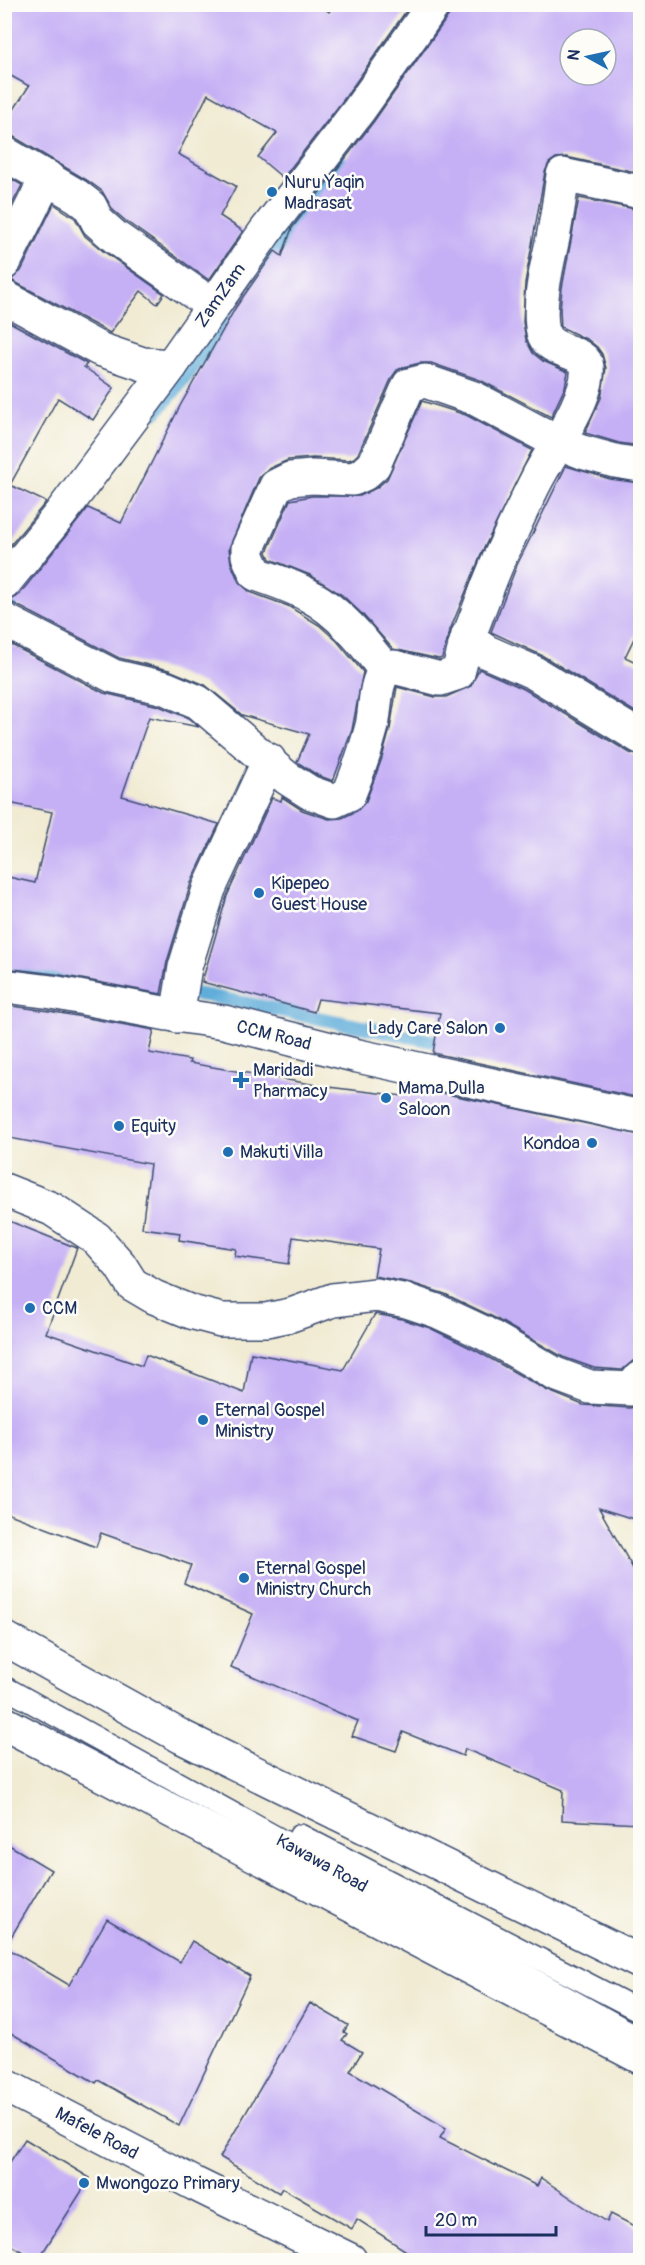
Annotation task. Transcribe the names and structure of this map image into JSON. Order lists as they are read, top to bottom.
{
  "streets": {
    "street": [
      "ZamZam",
      "CCM Road",
      "Kawawa Road",
      "Mafele Road"
    ]
  },
  "places": {
    "other": [
      "Nuru Yaqin Madrasat",
      "Kipepeo Guest House",
      "Lady Care Salon",
      "Mama Dulla Saloon",
      "Equity",
      "Kondoa",
      "Makuti Villa",
      "CCM",
      "Eternal Gospel Ministry",
      "Eternal Gospel Ministry Church",
      "Mwongozo Primary"
    ],
    "health": ["Maridadi Pharmacy"]
  },
  "scale_bar": "20 m",
  "north": "left"
}
